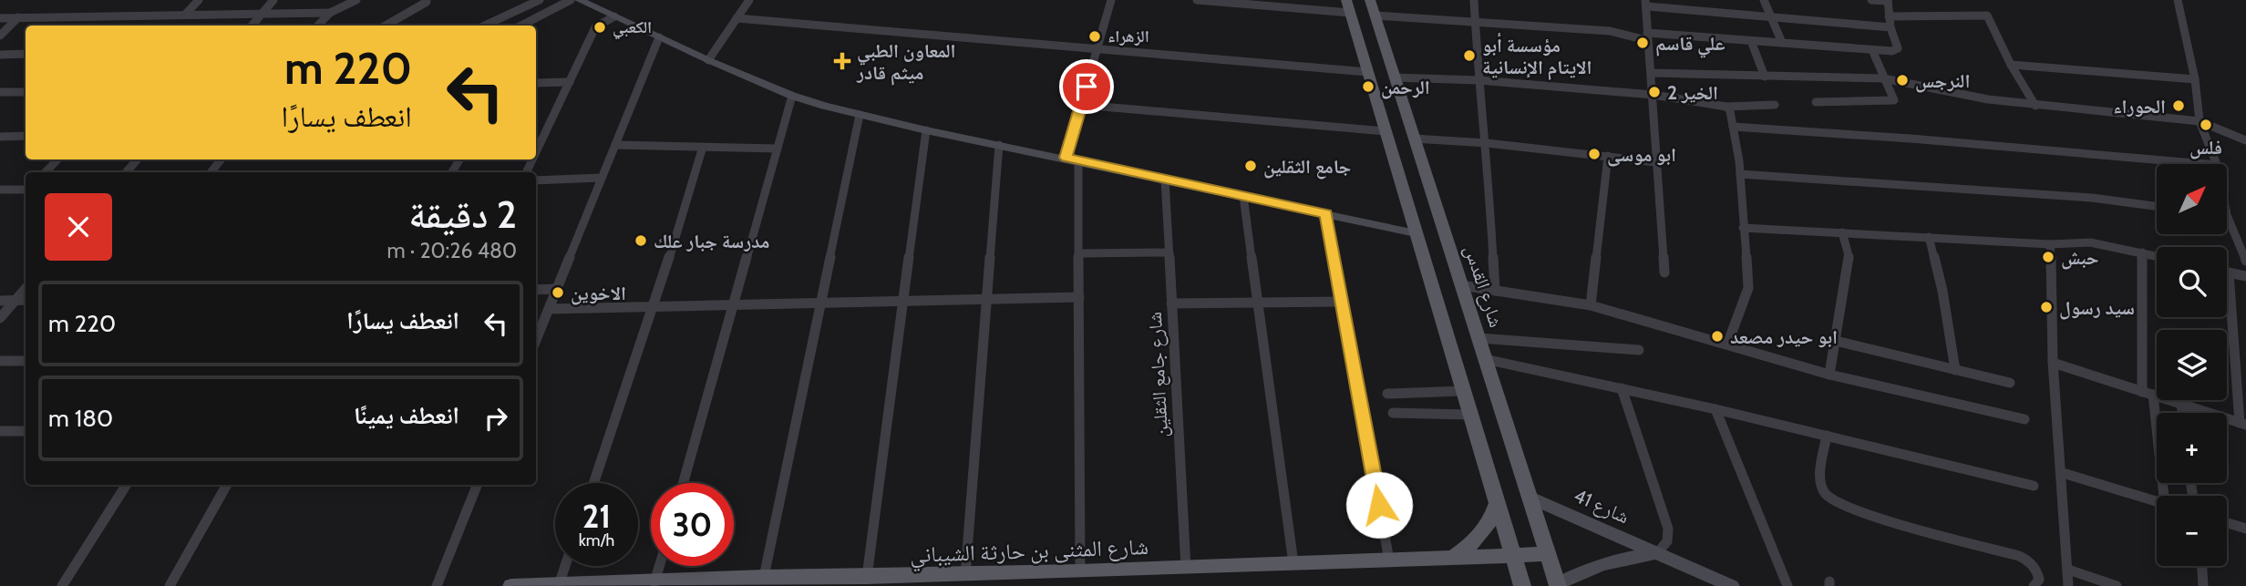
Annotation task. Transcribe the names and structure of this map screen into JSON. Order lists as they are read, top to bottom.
{
  "streets": {
    "main road": ["شارع القدس", "شارع المثنى بن حارثة الشيباني"],
    "street": ["شارع جامع الثقلين", "شارع 41"]
  },
  "crossings": [
    ["شارع القدس", "شارع 41"],
    ["شارع القدس", "شارع المثنى بن حارثة الشيباني"],
    ["شارع جامع الثقلين", "شارع المثنى بن حارثة الشيباني"]
  ],
  "places": {
    "other": [
      "الكعبي",
      "الزهراء",
      "علي قاسم",
      "مؤسسة أبو الايتام الإنسانية",
      "النرجس",
      "الرحمن",
      "الخير 2",
      "الحوراء",
      "فلس",
      "ابو موسى",
      "جامع الثقلين",
      "مدرسة جبار علك",
      "حبش",
      "الاخوين",
      "سيد رسول",
      "ابو حيدر مصعد"
    ],
    "health": ["المعاون الطبي ميثم قادر"]
  },
  "north": "top right",
  "page": {
    "turn": ["220 m", "انعطف يسارًا"],
    "map_buttons": ["+", "−"],
    "heading": ["2 دقيقة", "480 m · 20:26"],
    "list": [
      {
        "name": "انعطف يسارًا",
        "value": "220 m"
      },
      {
        "name": "انعطف يمينًا",
        "value": "180 m"
      }
    ],
    "speed": "21 km/h",
    "limit": "30"
  }
}
